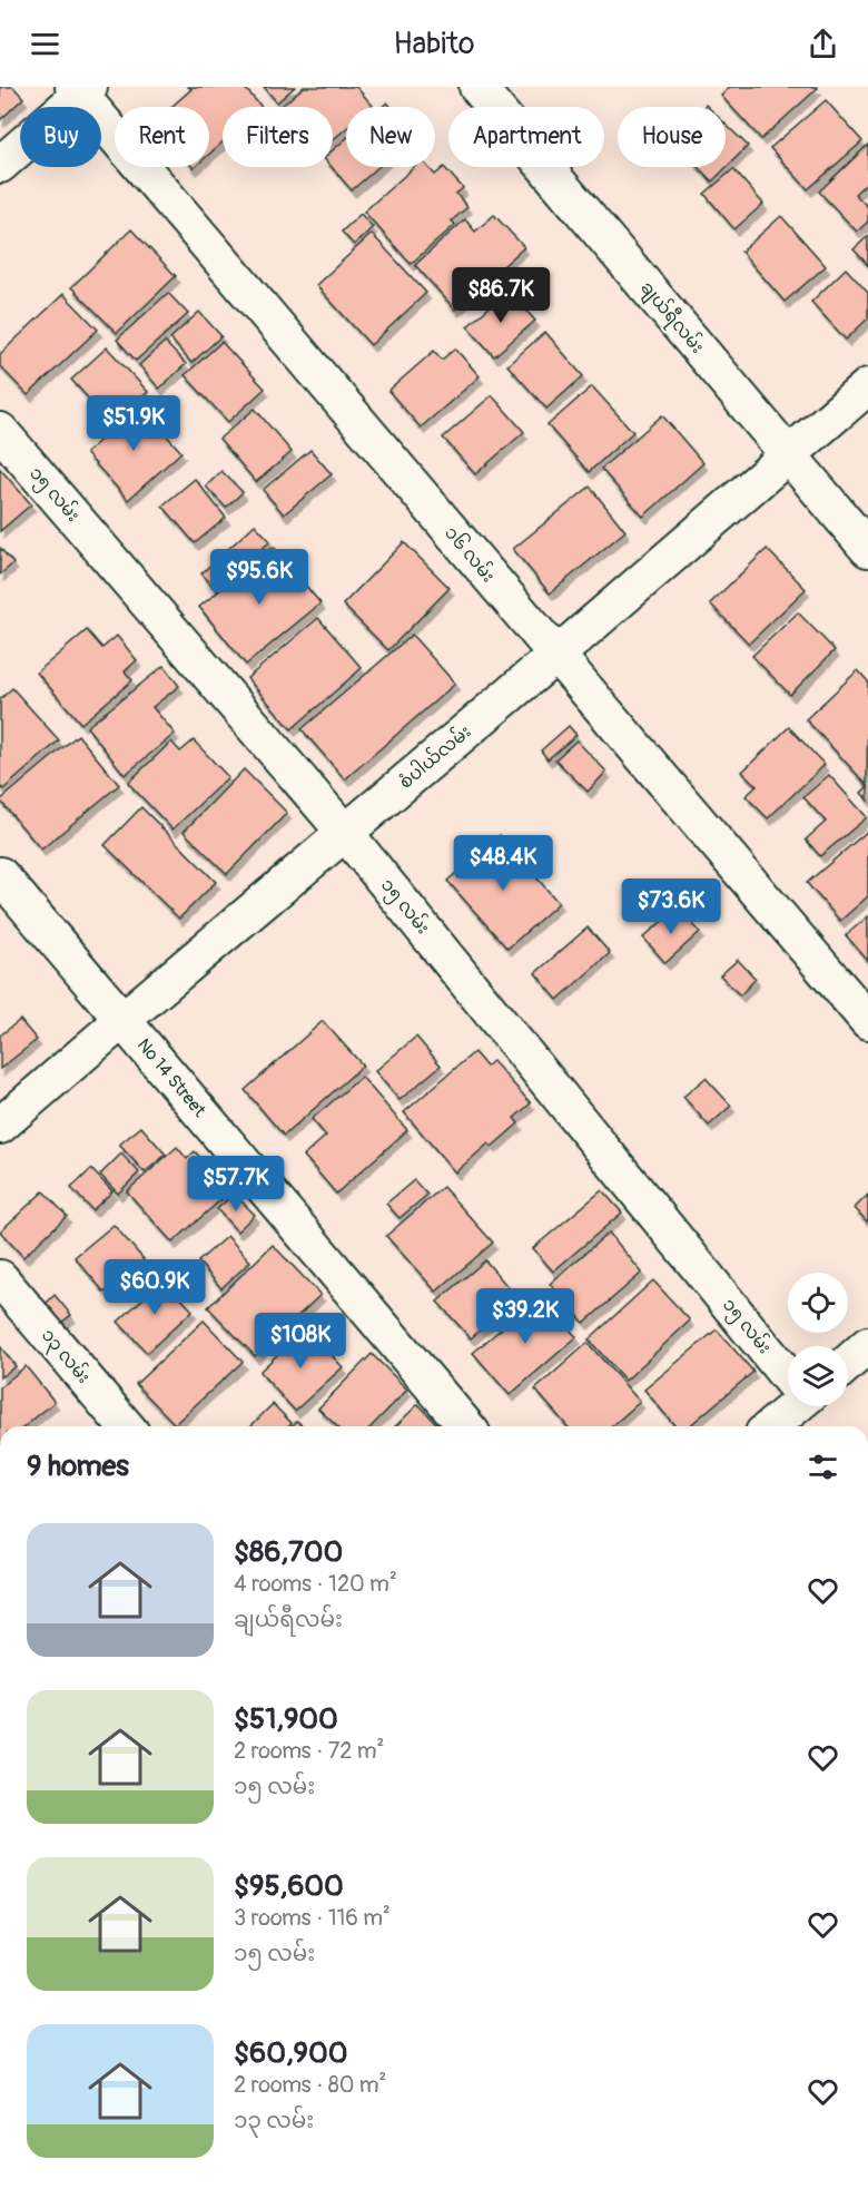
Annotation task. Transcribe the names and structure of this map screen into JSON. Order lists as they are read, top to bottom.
{
  "streets": {
    "street": [
      "ချယ်ရီလမ်း",
      "၁၅ လမ်း",
      "၁၆ လမ်း",
      "စံပါယ်လမ်း",
      "No 14 Street",
      "၁၃ လမ်း"
    ]
  },
  "crossings": [
    ["ချယ်ရီလမ်း", "စံပါယ်လမ်း"],
    ["၁၅ လမ်း", "စံပါယ်လမ်း"],
    ["၁၆ လမ်း", "စံပါယ်လမ်း"],
    ["စံပါယ်လမ်း", "No 14 Street"]
  ],
  "page": {
    "header": "Habito",
    "chip": [
      "Buy",
      "Rent",
      "Filters",
      "New",
      "Apartment",
      "House"
    ],
    "price": [
      "$86.7K",
      "$51.9K",
      "$95.6K",
      "$48.4K",
      "$73.6K",
      "$57.7K",
      "$60.9K",
      "$39.2K",
      "$108K"
    ],
    "heading": "9 homes",
    "list": [
      {
        "name": "$86,700",
        "note": "4 rooms · 120 m² · ချယ်ရီလမ်း"
      },
      {
        "name": "$51,900",
        "note": "2 rooms · 72 m² · ၁၅ လမ်း"
      },
      {
        "name": "$95,600",
        "note": "3 rooms · 116 m² · ၁၅ လမ်း"
      },
      {
        "name": "$60,900",
        "note": "2 rooms · 80 m² · ၁၃ လမ်း"
      }
    ]
  }
}
